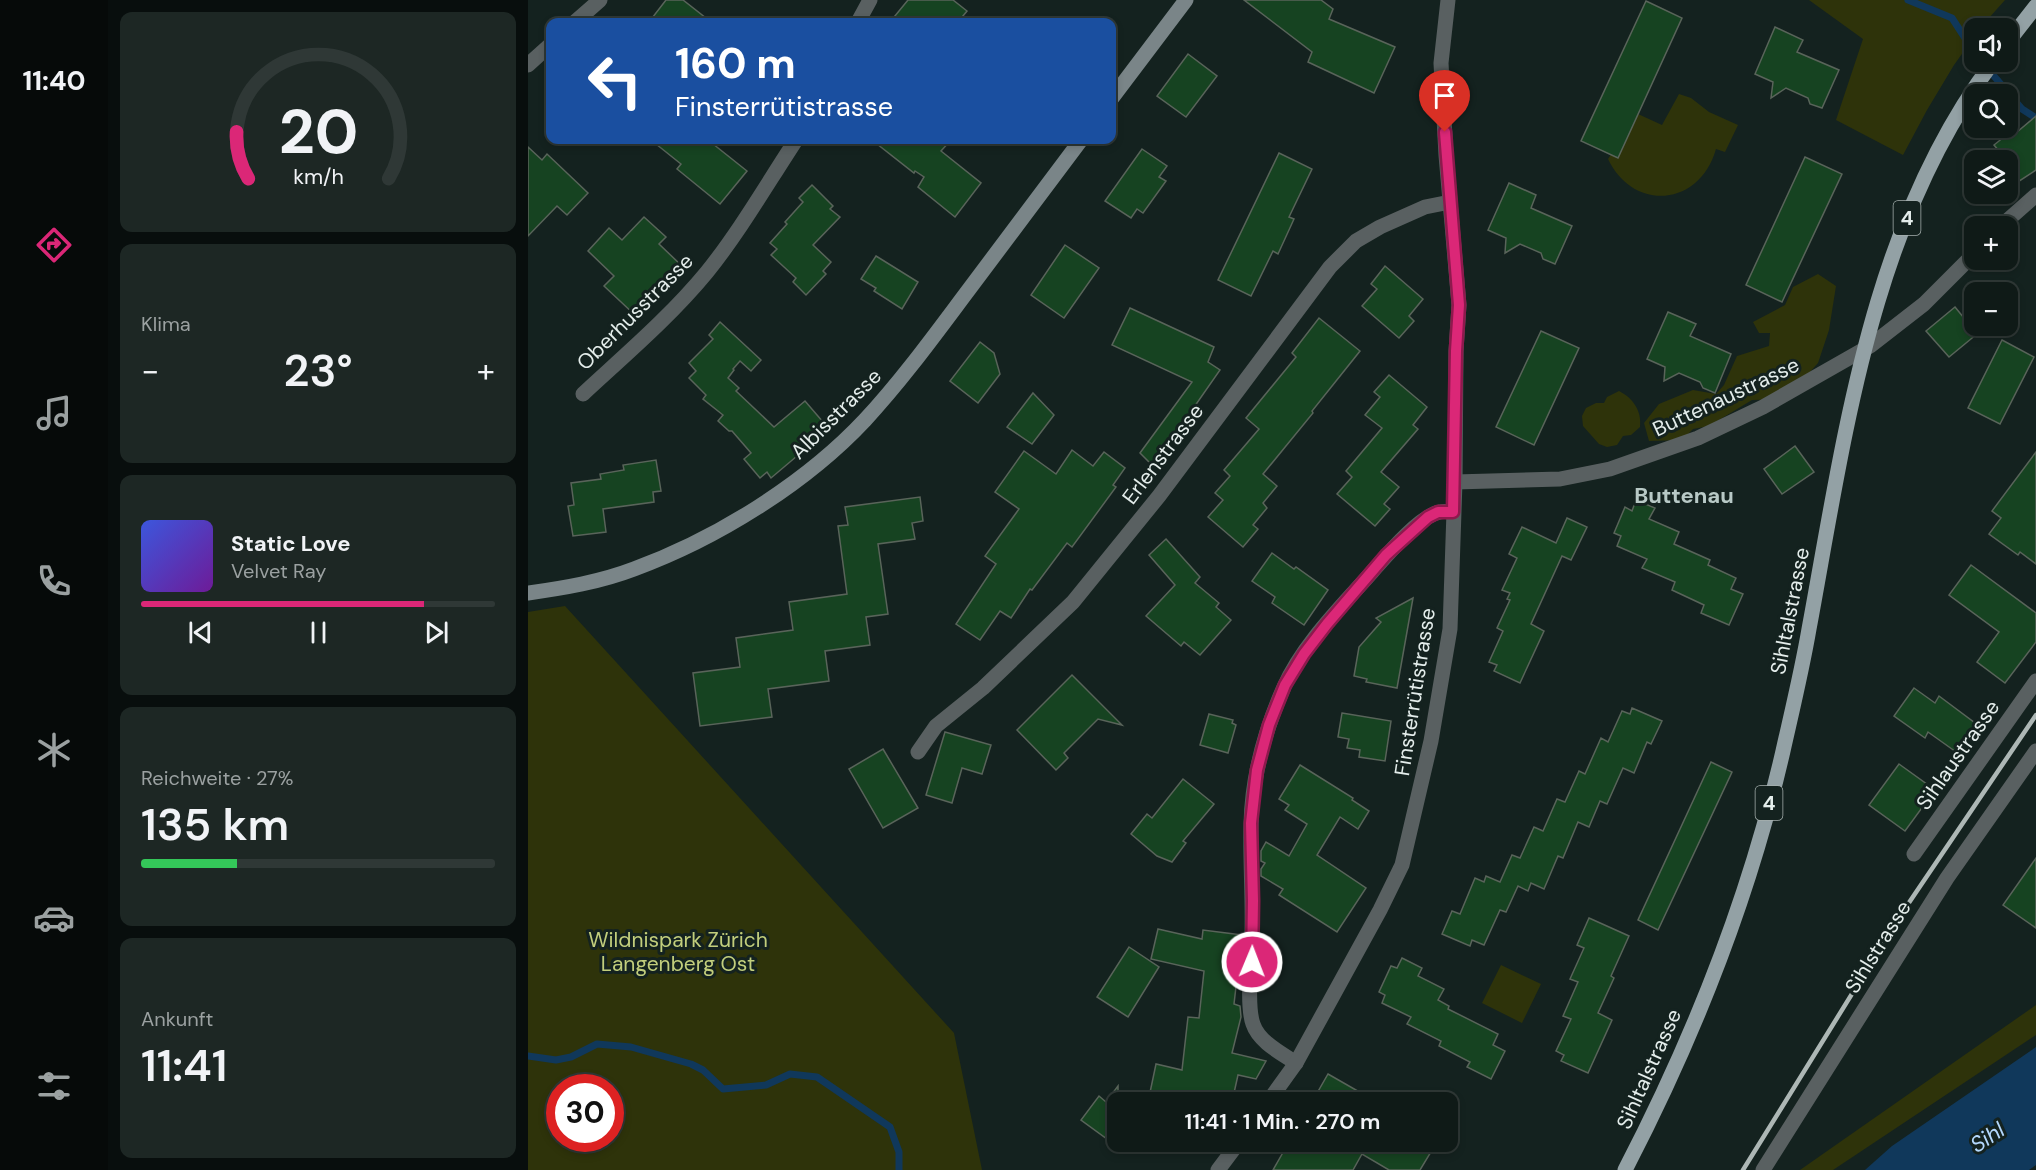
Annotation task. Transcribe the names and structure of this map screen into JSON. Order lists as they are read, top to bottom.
{
  "streets": {
    "main road": ["4", "Albisstrasse", "Sihltalstrasse"],
    "street": [
      "Oberhusstrasse",
      "Buttenaustrasse",
      "Erlenstrasse",
      "Finsterrütistrasse",
      "Sihlaustrasse",
      "Sihlstrasse"
    ]
  },
  "crossings": [
    ["Buttenaustrasse", "Finsterrütistrasse"],
    ["Erlenstrasse", "Finsterrütistrasse"]
  ],
  "districts": ["Buttenau"],
  "water": ["Sihl"],
  "parks": ["Wildnispark Zürich Langenberg Ost"],
  "page": {
    "tabs": "11:40",
    "map_buttons": ["+", "−"],
    "turn": ["160 m", "Finsterrütistrasse"],
    "tile": [
      "Klima",
      ["Reichweite · 27%", "135 km"],
      ["Ankunft", "11:41"]
    ],
    "heat": ["−", "23°", "+"],
    "song": ["Static Love", "Velvet Ray"],
    "limit": "30",
    "trip": "11:41 · 1 Min. · 270 m",
    "gauge": ["20", "km/h"]
  }
}
